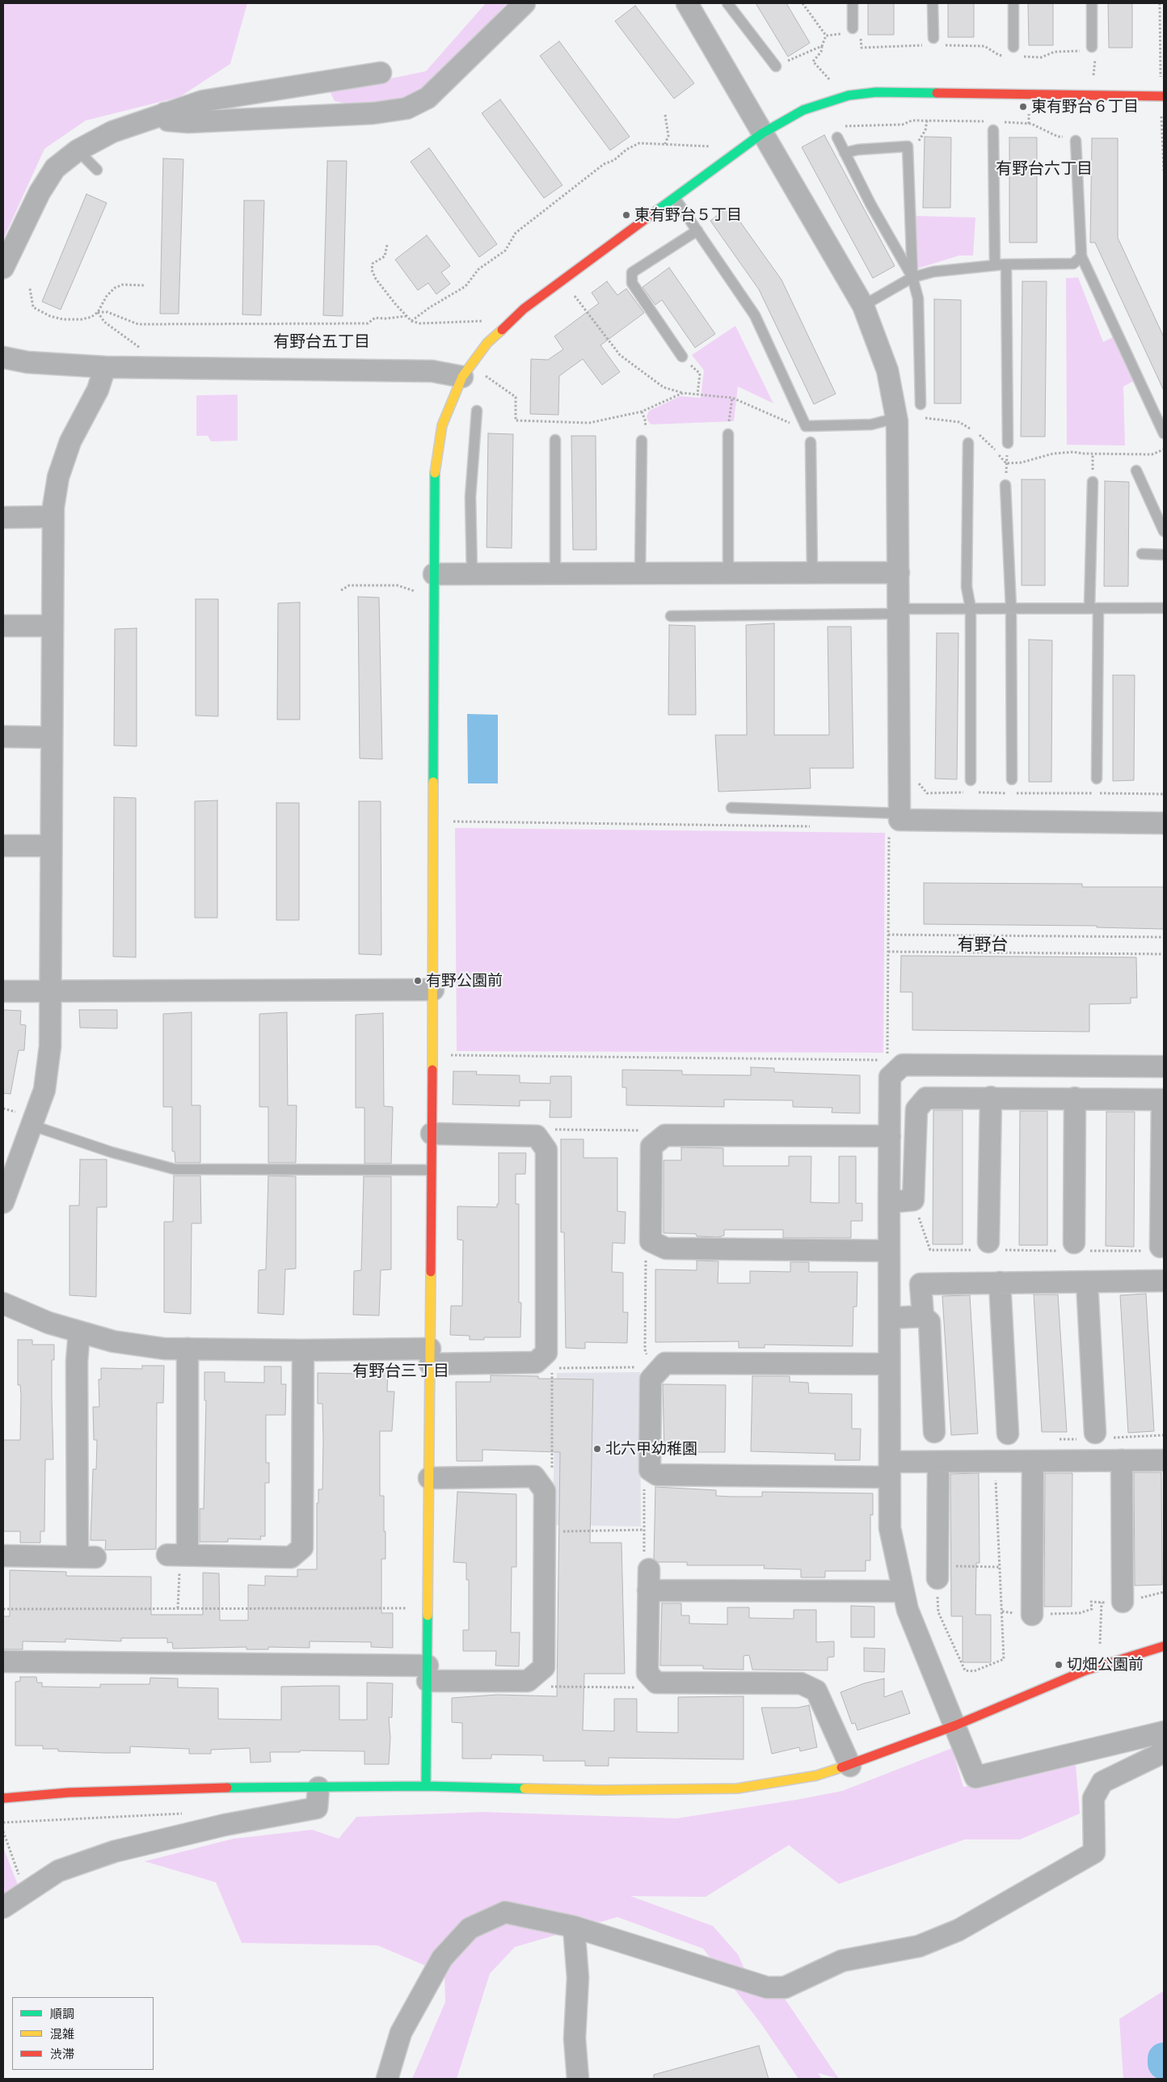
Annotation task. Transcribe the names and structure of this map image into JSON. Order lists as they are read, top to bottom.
{
  "districts": [
    "有野台六丁目",
    "有野台五丁目",
    "有野台",
    "有野台三丁目"
  ],
  "places": [
    "東有野台６丁目",
    "東有野台５丁目",
    "有野公園前",
    "北六甲幼稚園",
    "切畑公園前"
  ],
  "legend": ["順調", "混雑", "渋滞"]
}
